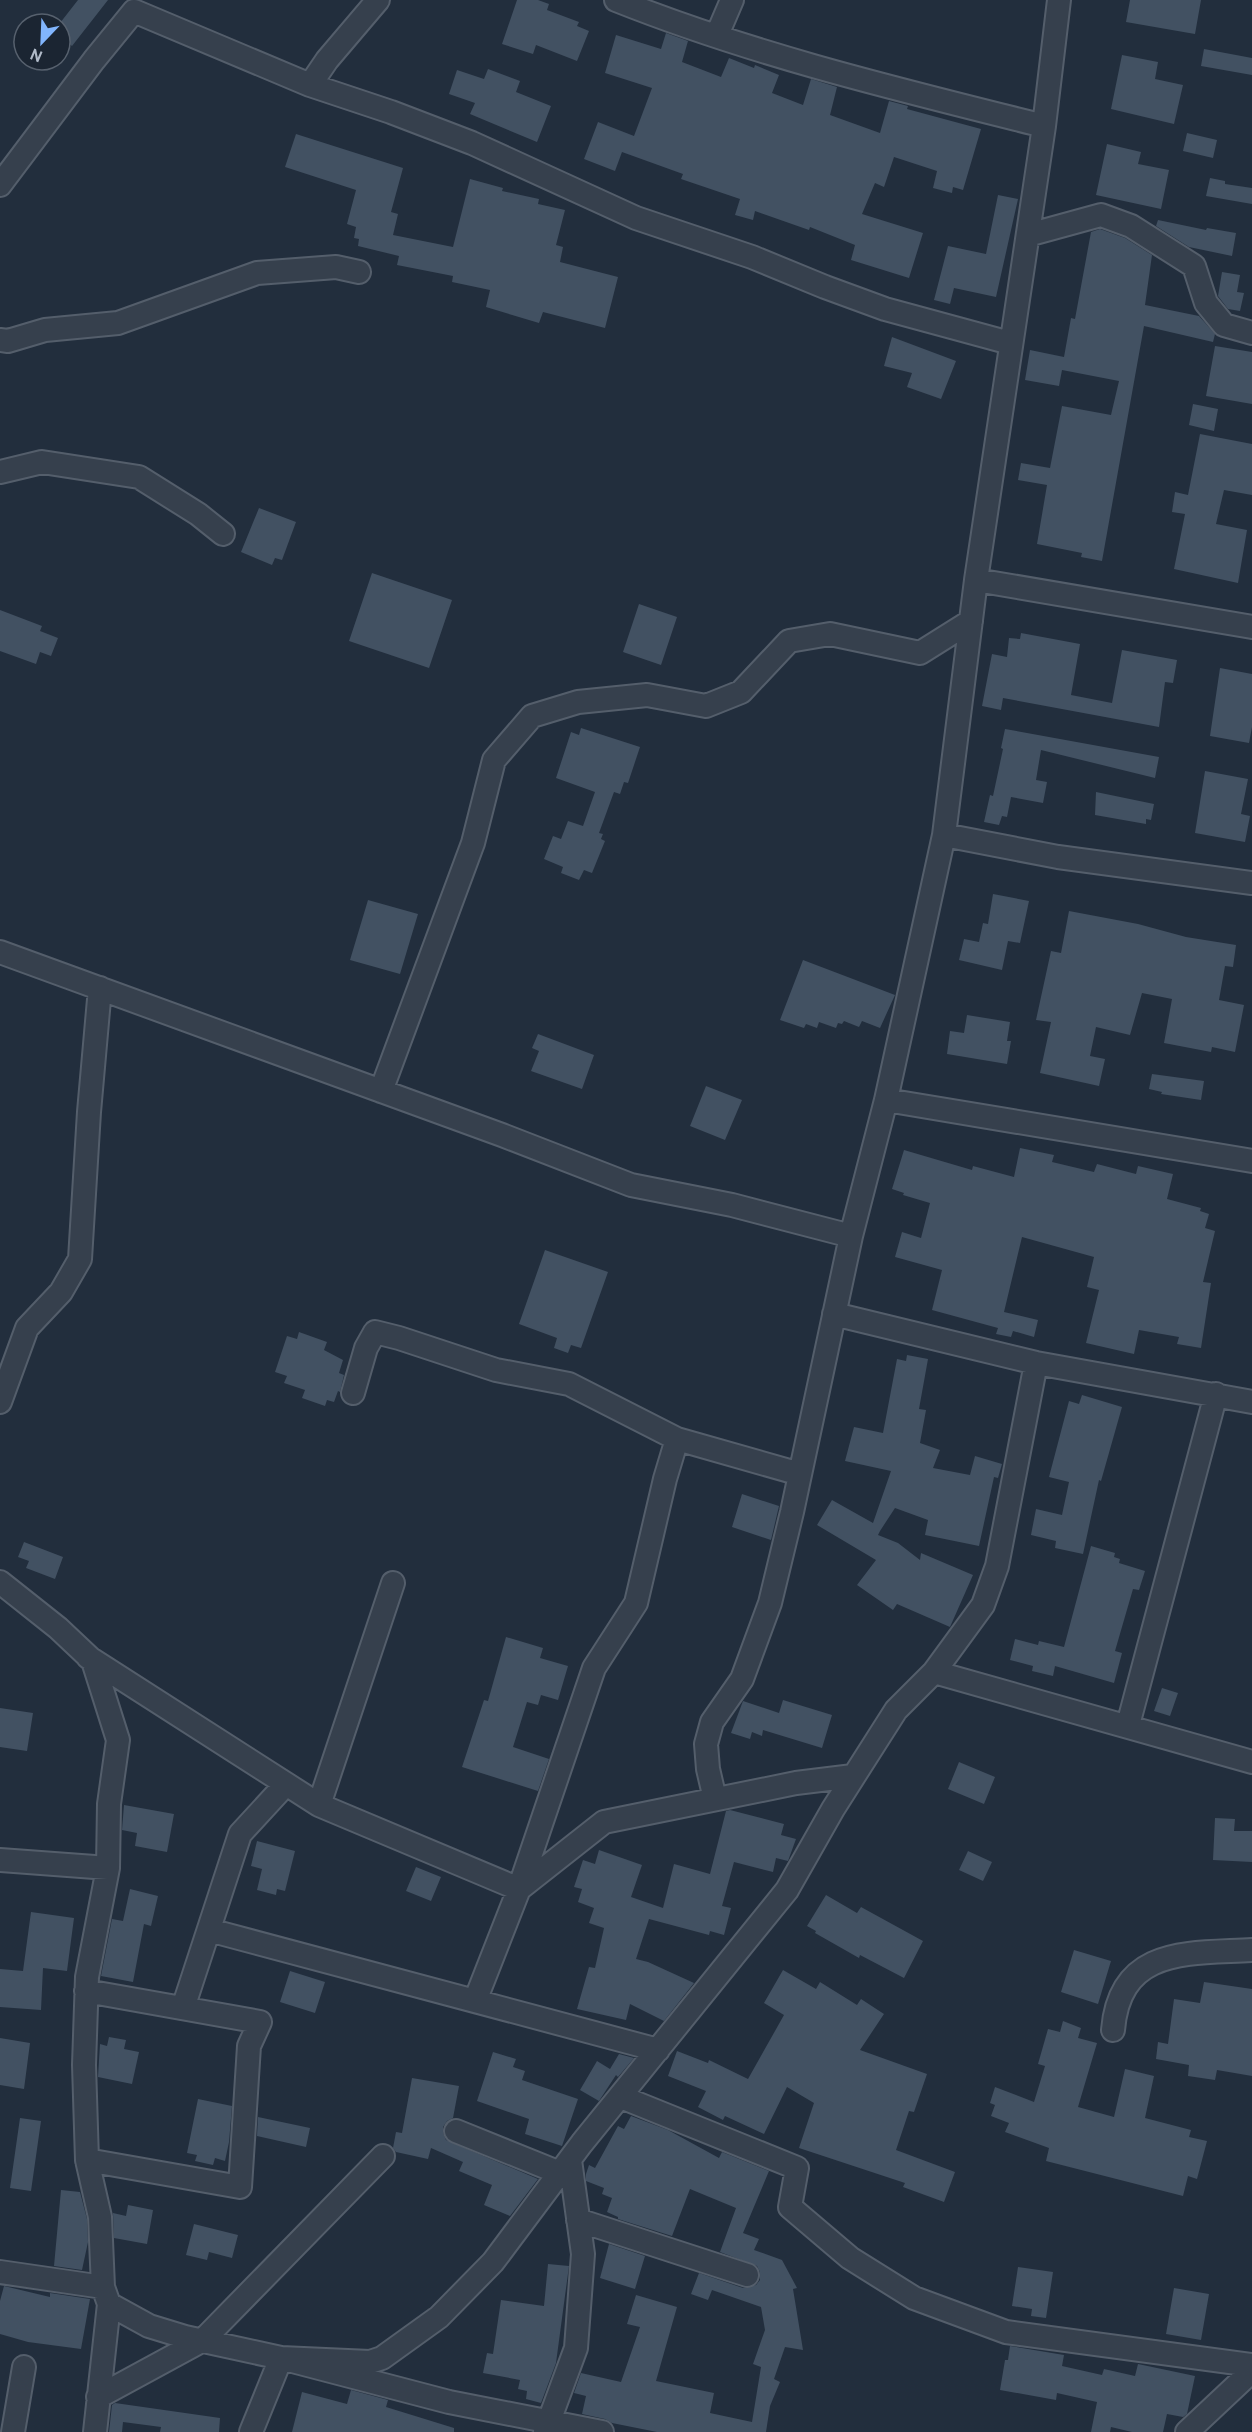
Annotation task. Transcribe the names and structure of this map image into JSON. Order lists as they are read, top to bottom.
{
  "north": "bottom left"
}
